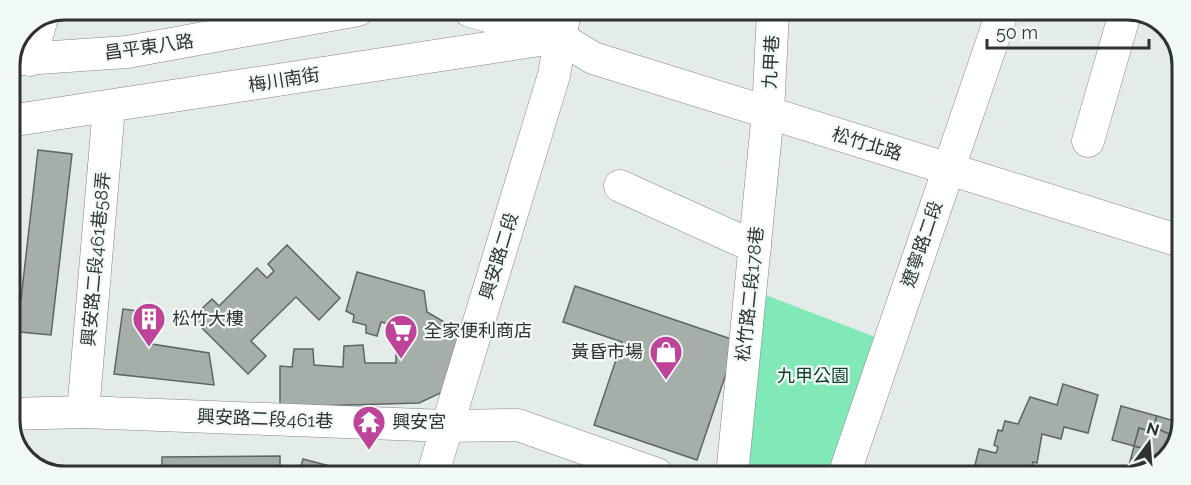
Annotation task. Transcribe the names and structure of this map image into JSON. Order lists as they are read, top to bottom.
{
  "streets": {
    "street": [
      "昌平東八路",
      "九甲巷",
      "梅川南街",
      "松竹北路",
      "遼寧路二段",
      "興安路二段",
      "興安路二段461巷58弄",
      "松竹路二段178巷",
      "興安路二段461巷"
    ]
  },
  "crossings": [
    ["九甲巷", "松竹北路"],
    ["九甲巷", "松竹路二段178巷"],
    ["梅川南街", "松竹北路"],
    ["梅川南街", "興安路二段"],
    ["梅川南街", "興安路二段461巷58弄"],
    ["松竹北路", "遼寧路二段"],
    ["松竹北路", "興安路二段"],
    ["松竹北路", "松竹路二段178巷"],
    ["興安路二段", "興安路二段461巷"],
    ["興安路二段461巷58弄", "興安路二段461巷"]
  ],
  "parks": ["九甲公園"],
  "places": {
    "building": ["松竹大樓"],
    "supermarket": ["全家便利商店"],
    "shop": ["黃昏市場"],
    "temple": ["興安宮"]
  },
  "scale_bar": "50 m",
  "north": "top"
}
